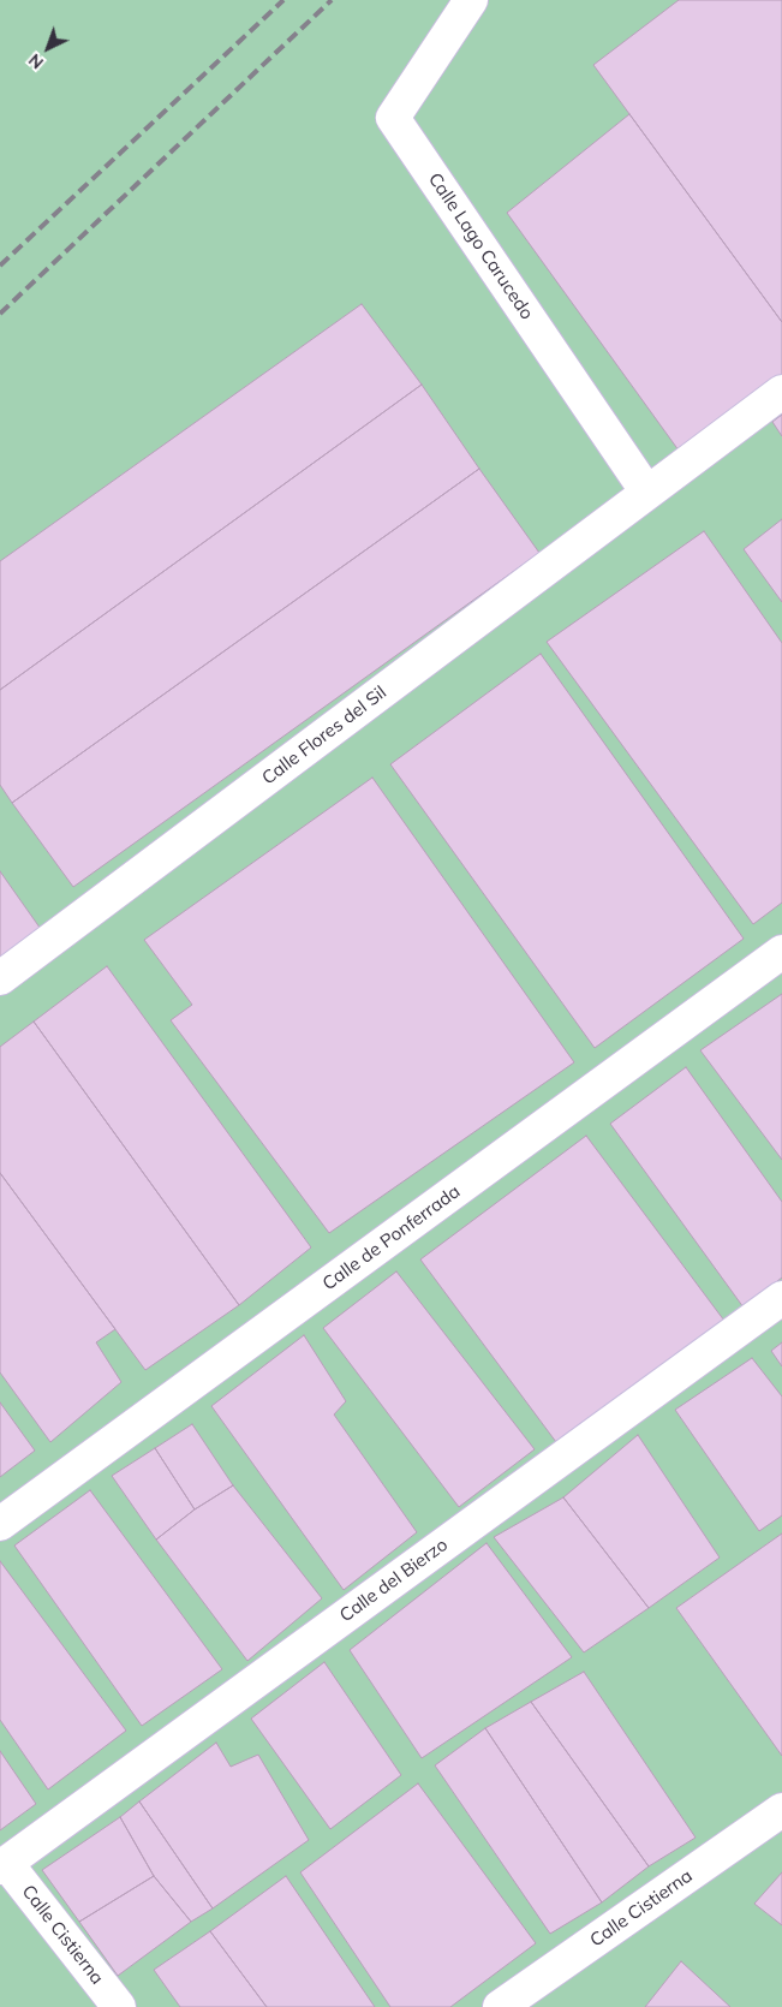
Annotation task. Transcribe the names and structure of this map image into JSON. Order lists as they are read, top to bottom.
{
  "streets": {
    "street": [
      "Calle Lago Carucedo",
      "Calle Flores del Sil",
      "Calle de Ponferrada",
      "Calle del Bierzo",
      "Calle Cistierna"
    ]
  },
  "crossings": [
    ["Calle Lago Carucedo", "Calle Flores del Sil"],
    ["Calle del Bierzo", "Calle Cistierna"]
  ],
  "north": "bottom left"
}
